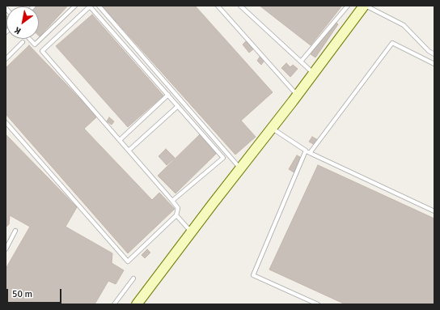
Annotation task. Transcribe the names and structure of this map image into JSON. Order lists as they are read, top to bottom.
{
  "scale_bar": "50 m",
  "north": "bottom left"
}
